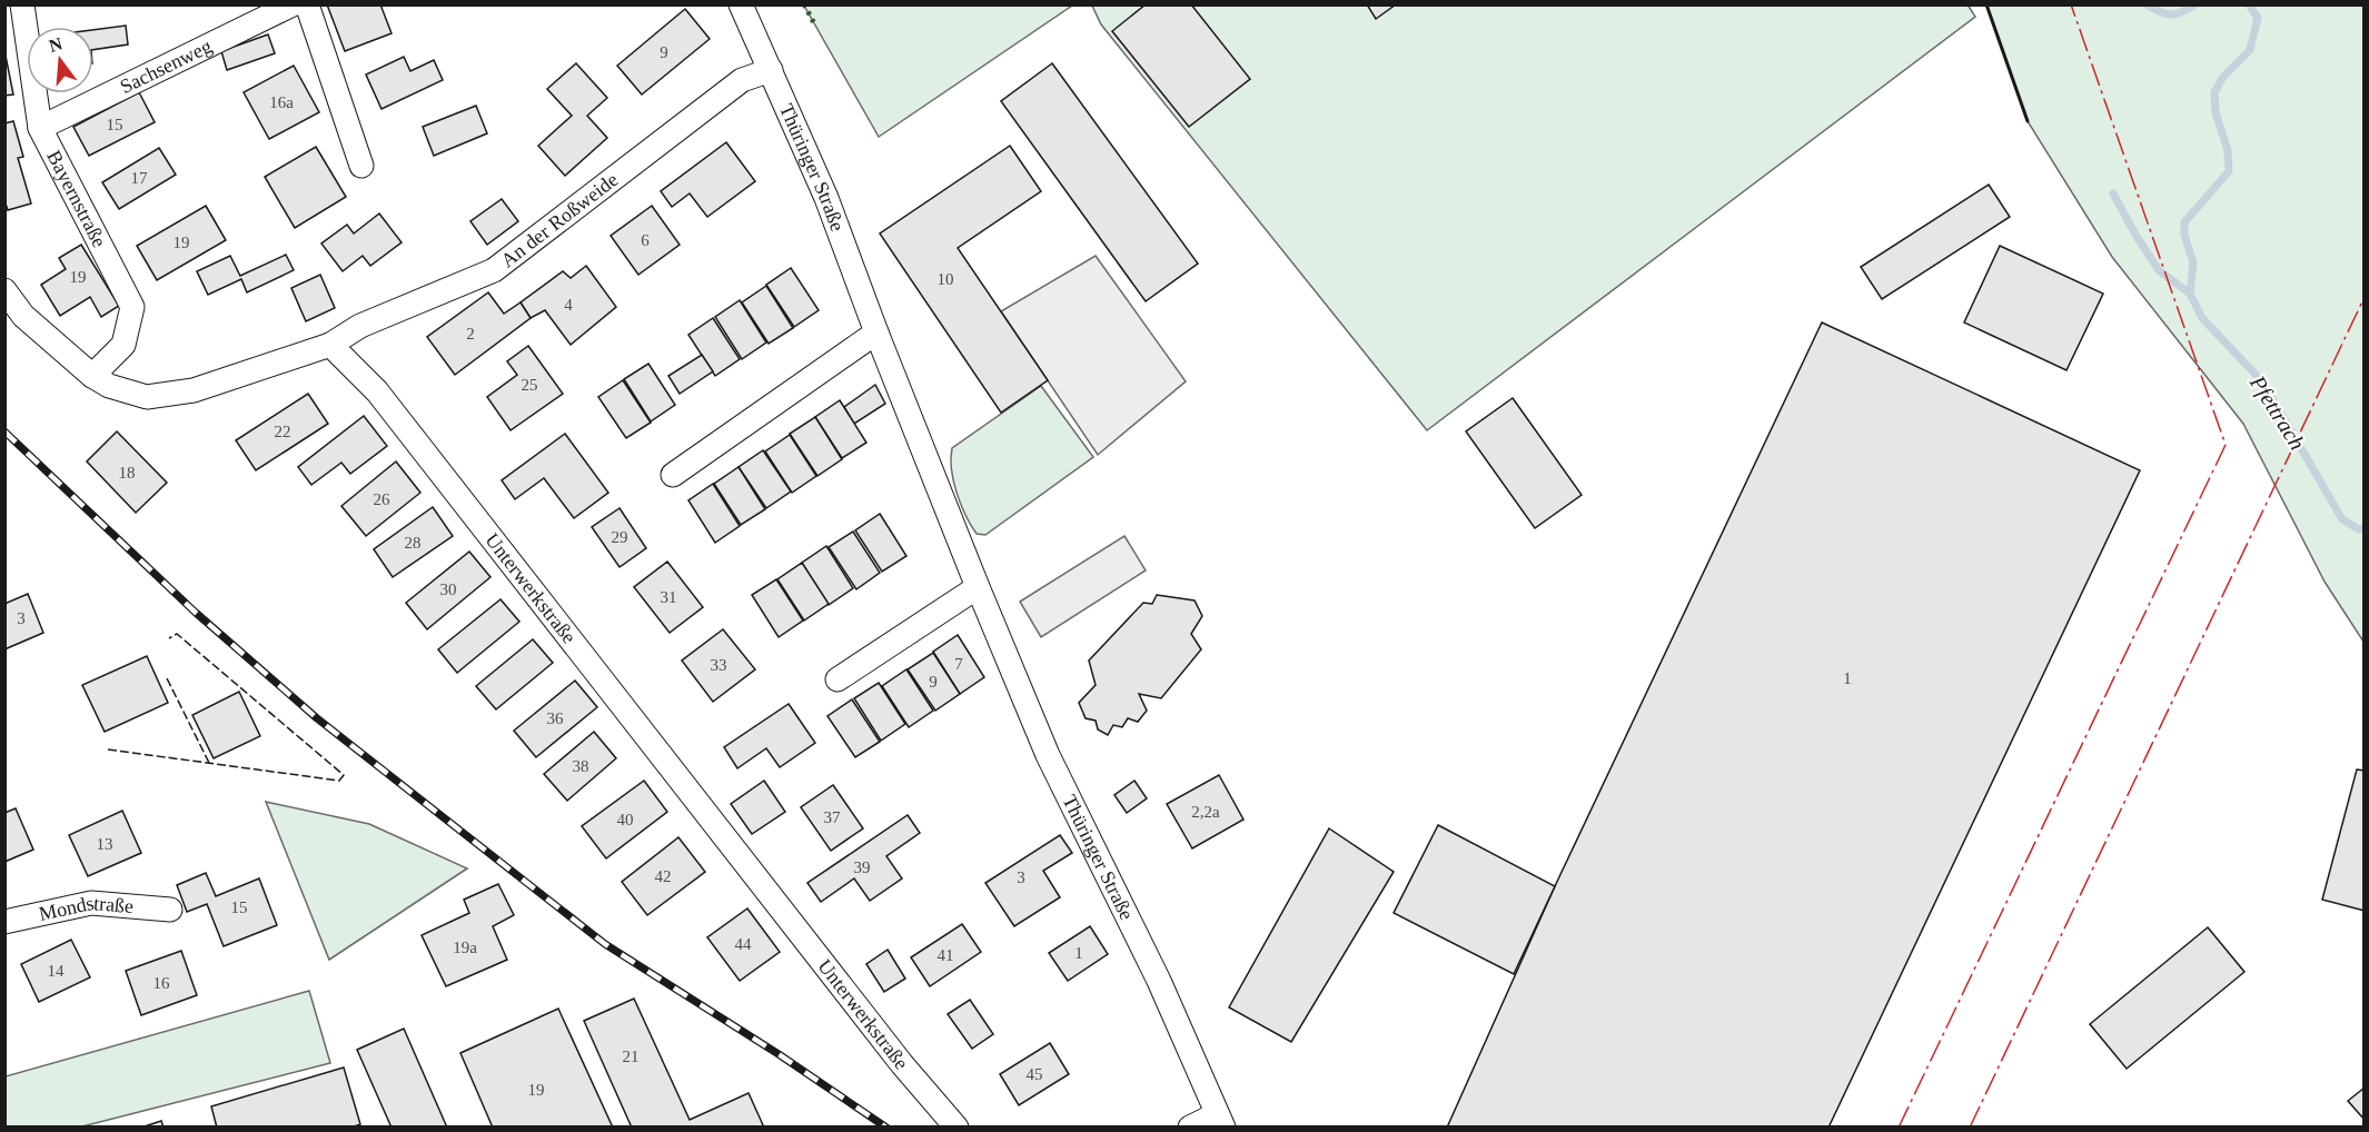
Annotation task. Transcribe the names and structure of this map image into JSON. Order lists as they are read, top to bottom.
{
  "streets": {
    "street": [
      "Sachsenweg",
      "Thüringer Straße",
      "Bayernstraße",
      "An der Roßweide",
      "Unterwerkstraße",
      "Mondstraße"
    ]
  },
  "crossings": [
    ["Sachsenweg", "Bayernstraße"],
    ["Thüringer Straße", "An der Roßweide"],
    ["An der Roßweide", "Unterwerkstraße"]
  ],
  "water": ["Pfettrach"],
  "house_numbers": [
    "9",
    "16a",
    "15",
    "17",
    "6",
    "19",
    "19",
    "10",
    "4",
    "2",
    "25",
    "22",
    "18",
    "26",
    "29",
    "28",
    "30",
    "31",
    "3",
    "7",
    "33",
    "1",
    "9",
    "36",
    "38",
    "2,2a",
    "37",
    "40",
    "13",
    "39",
    "42",
    "3",
    "15",
    "44",
    "19a",
    "1",
    "41",
    "14",
    "16",
    "21",
    "45",
    "19"
  ],
  "north": "top"
}
